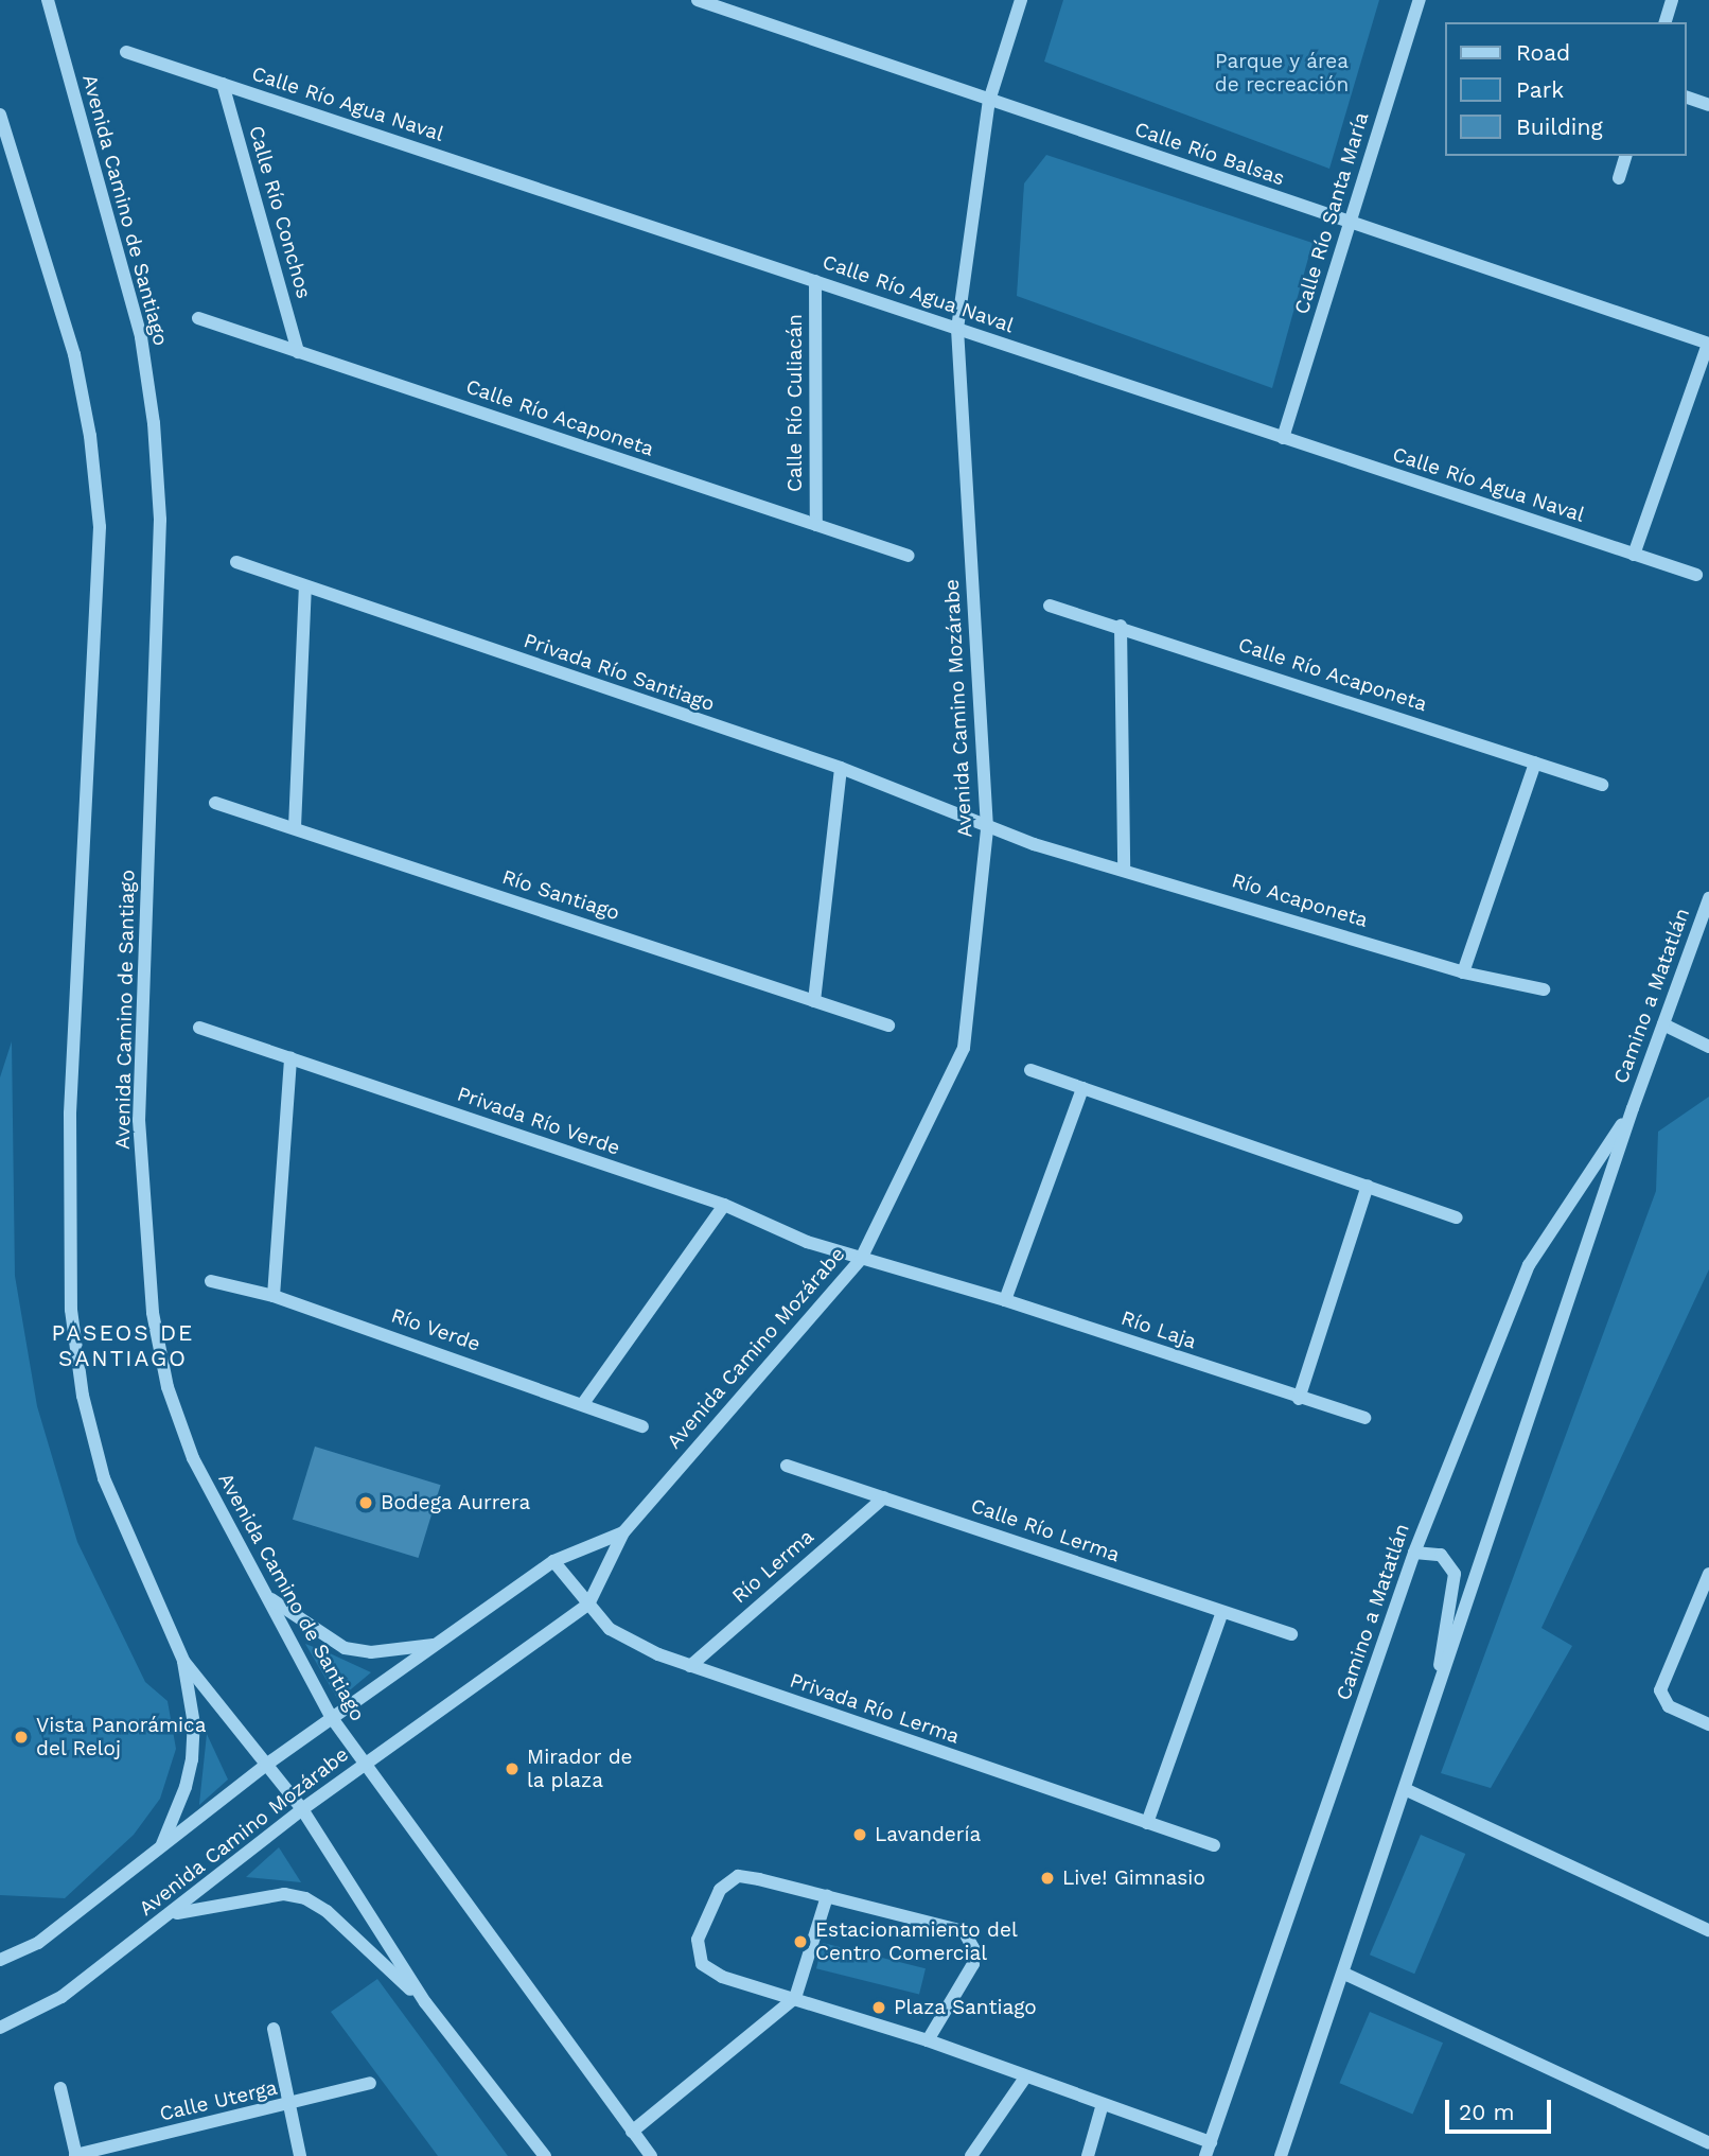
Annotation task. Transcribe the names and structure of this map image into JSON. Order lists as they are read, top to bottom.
{
  "streets": {
    "street": [
      "Calle Río Agua Naval",
      "Calle Río Balsas",
      "Avenida Camino de Santiago",
      "Calle Río Conchos",
      "Calle Río Santa María",
      "Calle Río Culiacán",
      "Calle Río Acaponeta",
      "Privada Río Santiago",
      "Avenida Camino Mozárabe",
      "Río Santiago",
      "Río Acaponeta",
      "Camino a Matatlán",
      "Privada Río Verde",
      "Río Verde",
      "Río Laja",
      "Calle Río Lerma",
      "Río Lerma",
      "Privada Río Lerma",
      "Calle Uterga"
    ]
  },
  "crossings": [
    ["Calle Río Agua Naval", "Calle Río Conchos"],
    ["Calle Río Agua Naval", "Calle Río Santa María"],
    ["Calle Río Agua Naval", "Calle Río Culiacán"],
    ["Calle Río Agua Naval", "Avenida Camino Mozárabe"],
    ["Calle Río Balsas", "Calle Río Santa María"],
    ["Calle Río Balsas", "Avenida Camino Mozárabe"],
    ["Avenida Camino de Santiago", "Avenida Camino Mozárabe"],
    ["Calle Río Conchos", "Calle Río Acaponeta"],
    ["Calle Río Culiacán", "Calle Río Acaponeta"],
    ["Privada Río Santiago", "Avenida Camino Mozárabe"],
    ["Privada Río Santiago", "Río Acaponeta"],
    ["Avenida Camino Mozárabe", "Río Acaponeta"],
    ["Avenida Camino Mozárabe", "Privada Río Verde"],
    ["Avenida Camino Mozárabe", "Río Laja"],
    ["Avenida Camino Mozárabe", "Privada Río Lerma"],
    ["Privada Río Verde", "Río Laja"],
    ["Calle Río Lerma", "Río Lerma"],
    ["Río Lerma", "Privada Río Lerma"]
  ],
  "districts": ["PASEOS DE SANTIAGO"],
  "parks": ["Parque y área de recreación"],
  "places": [
    "Bodega Aurrera",
    "Vista Panorámica del Reloj",
    "Mirador de la plaza",
    "Lavandería",
    "Live! Gimnasio",
    "Estacionamiento del Centro Comercial",
    "Plaza Santiago"
  ],
  "legend": ["Road", "Park", "Building"],
  "scale_bar": "20 m"
}
